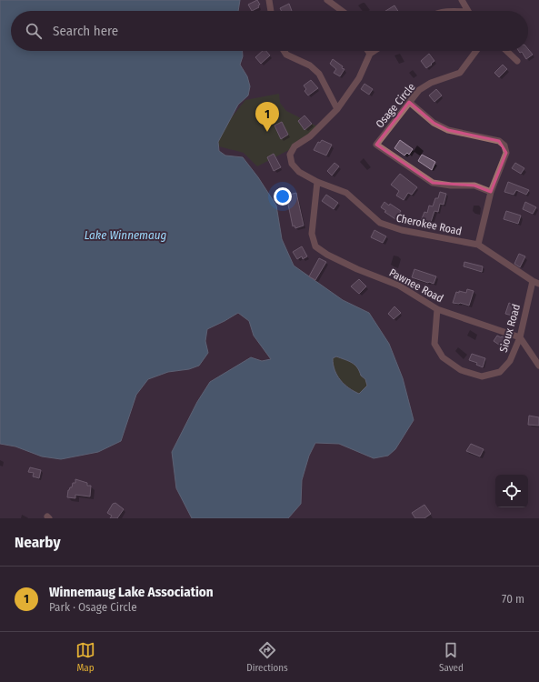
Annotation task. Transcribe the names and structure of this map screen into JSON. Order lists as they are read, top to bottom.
{
  "streets": {
    "street": [
      "Osage Circle",
      "Cherokee Road",
      "Pawnee Road",
      "Sioux Road"
    ]
  },
  "crossings": [
    ["Cherokee Road", "Pawnee Road"],
    ["Cherokee Road", "Sioux Road"],
    ["Pawnee Road", "Sioux Road"]
  ],
  "water": ["Lake Winnemaug"],
  "page": {
    "search": "Search here",
    "pins": "1",
    "heading": "Nearby",
    "list": [
      {
        "mark": "1",
        "name": "Winnemaug Lake Association",
        "note": "Park · Osage Circle",
        "value": "70 m"
      }
    ],
    "nav": ["Map", "Directions", "Saved"]
  }
}
